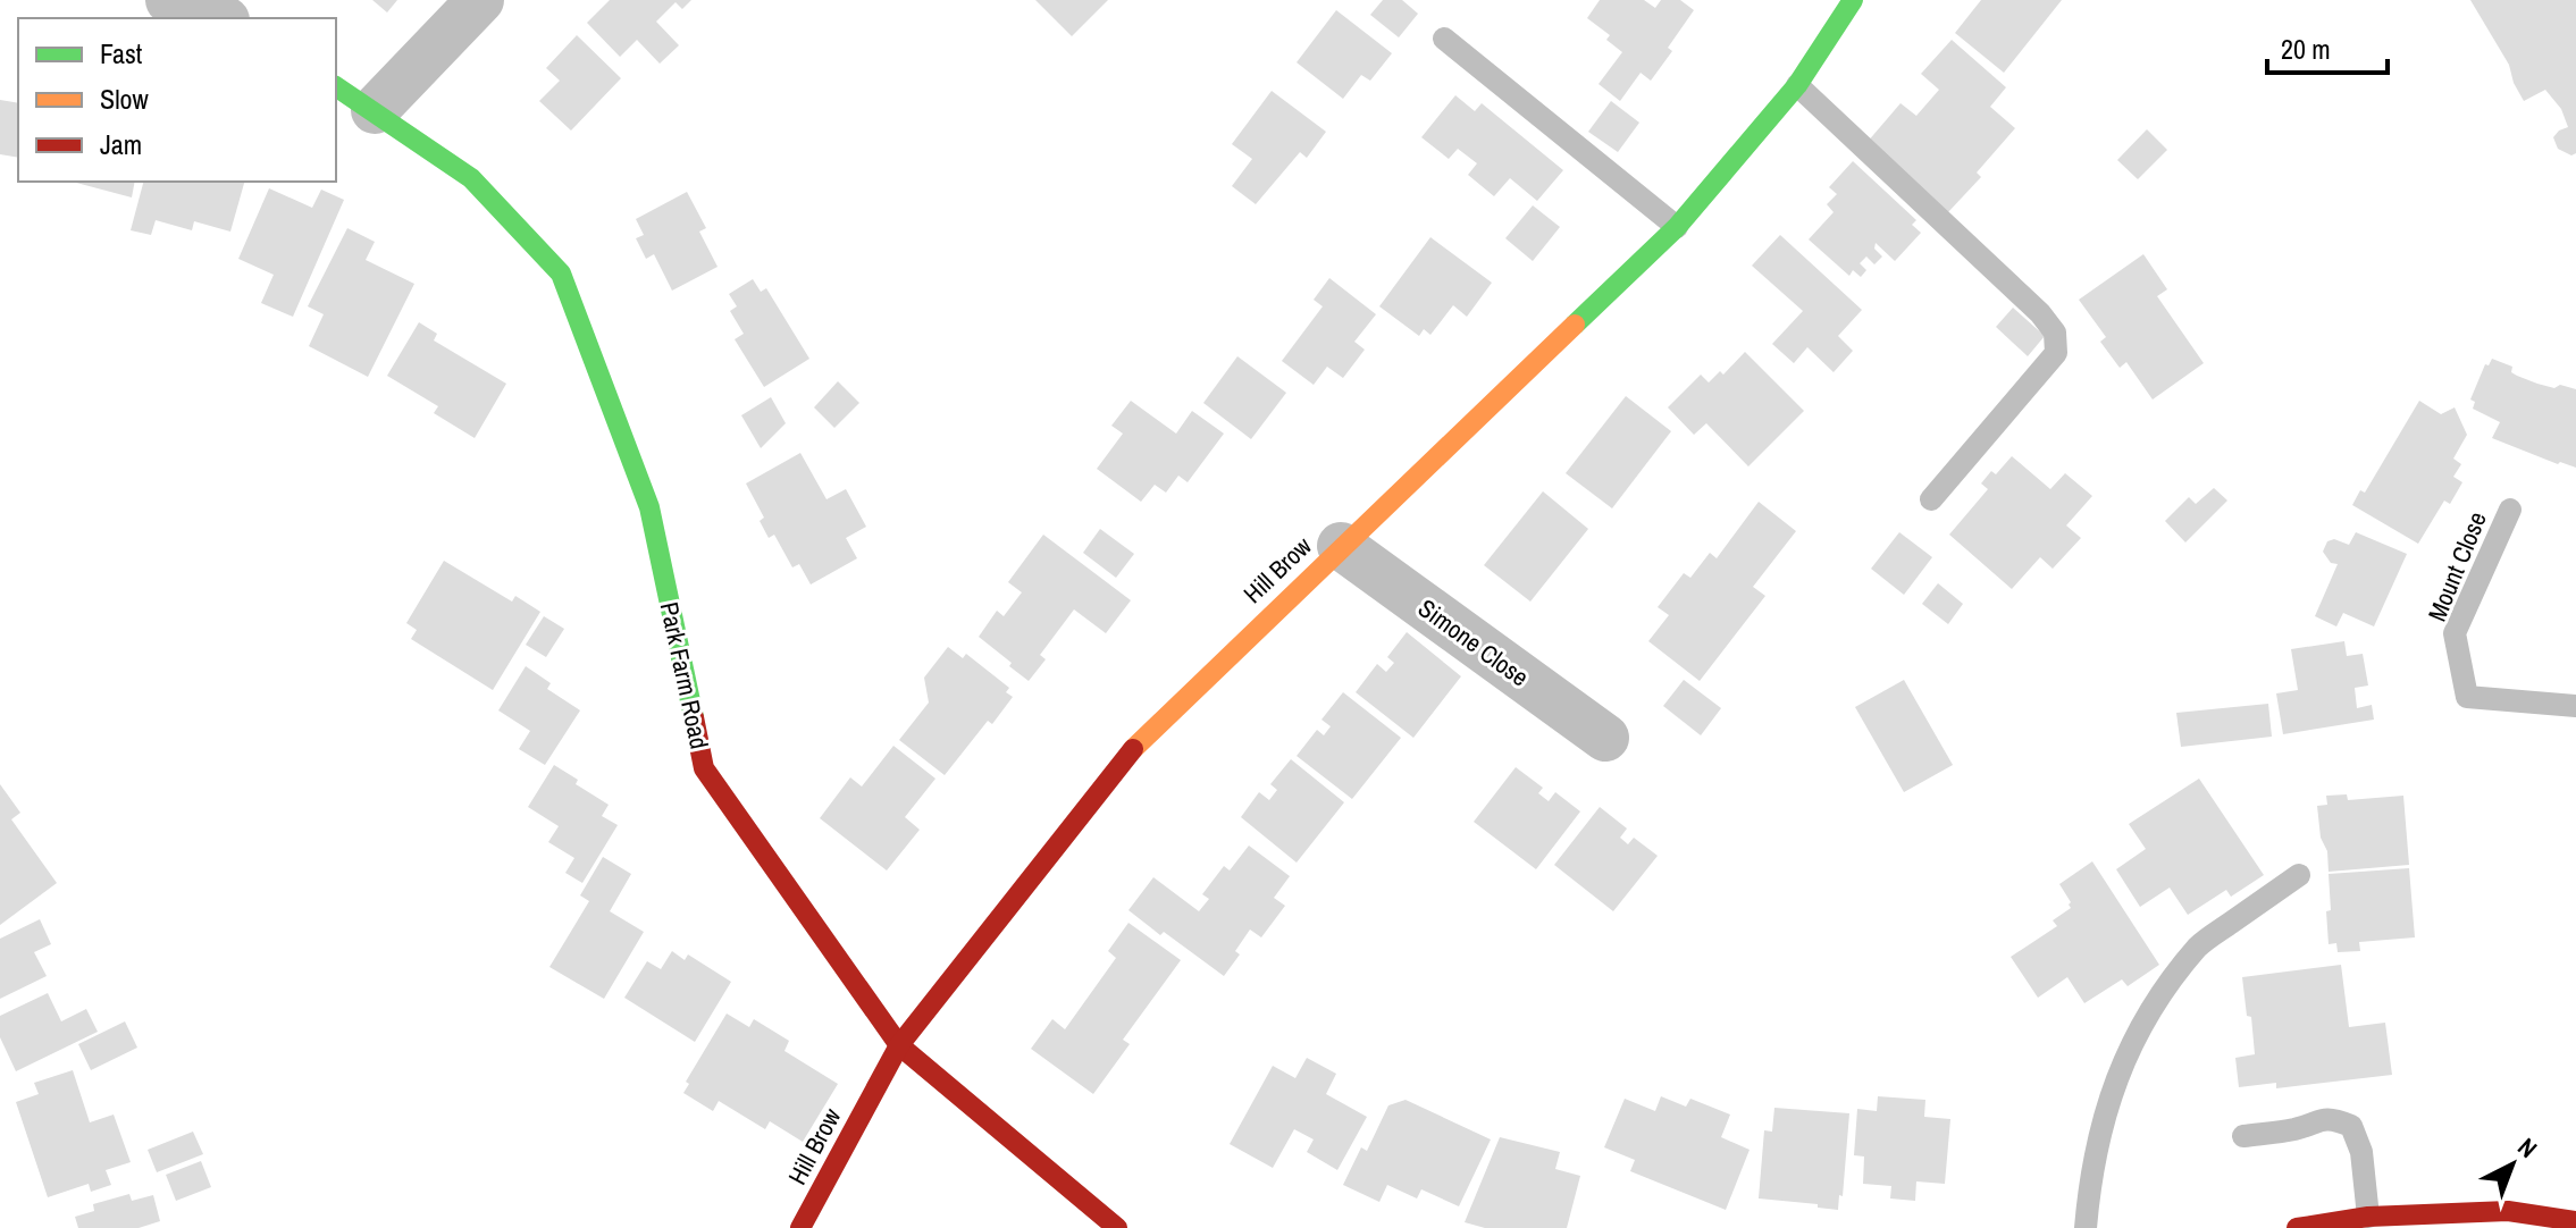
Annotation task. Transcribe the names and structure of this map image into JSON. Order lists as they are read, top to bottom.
{
  "streets": {
    "street": ["Hill Brow", "Simone Close", "Park Farm Road"],
    "lane": ["Mount Close"]
  },
  "crossings": [
    ["Hill Brow", "Simone Close"],
    ["Hill Brow", "Park Farm Road"]
  ],
  "legend": ["Fast", "Slow", "Jam"],
  "scale_bar": "20 m",
  "north": "top right"
}
